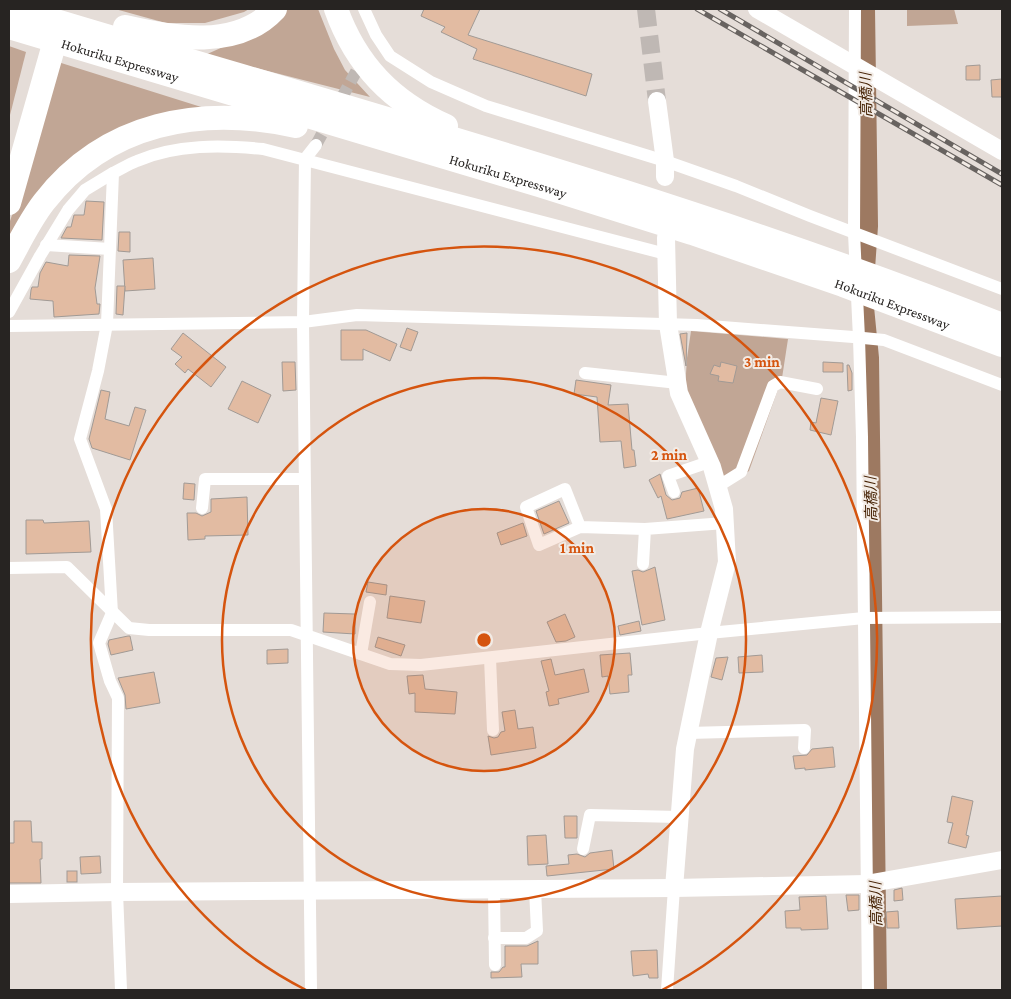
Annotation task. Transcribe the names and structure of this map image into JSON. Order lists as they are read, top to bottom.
{
  "streets": {
    "highway": ["Hokuriku Expressway"]
  },
  "water": ["高橋川"],
  "rings": ["3 min", "2 min", "1 min"]
}
